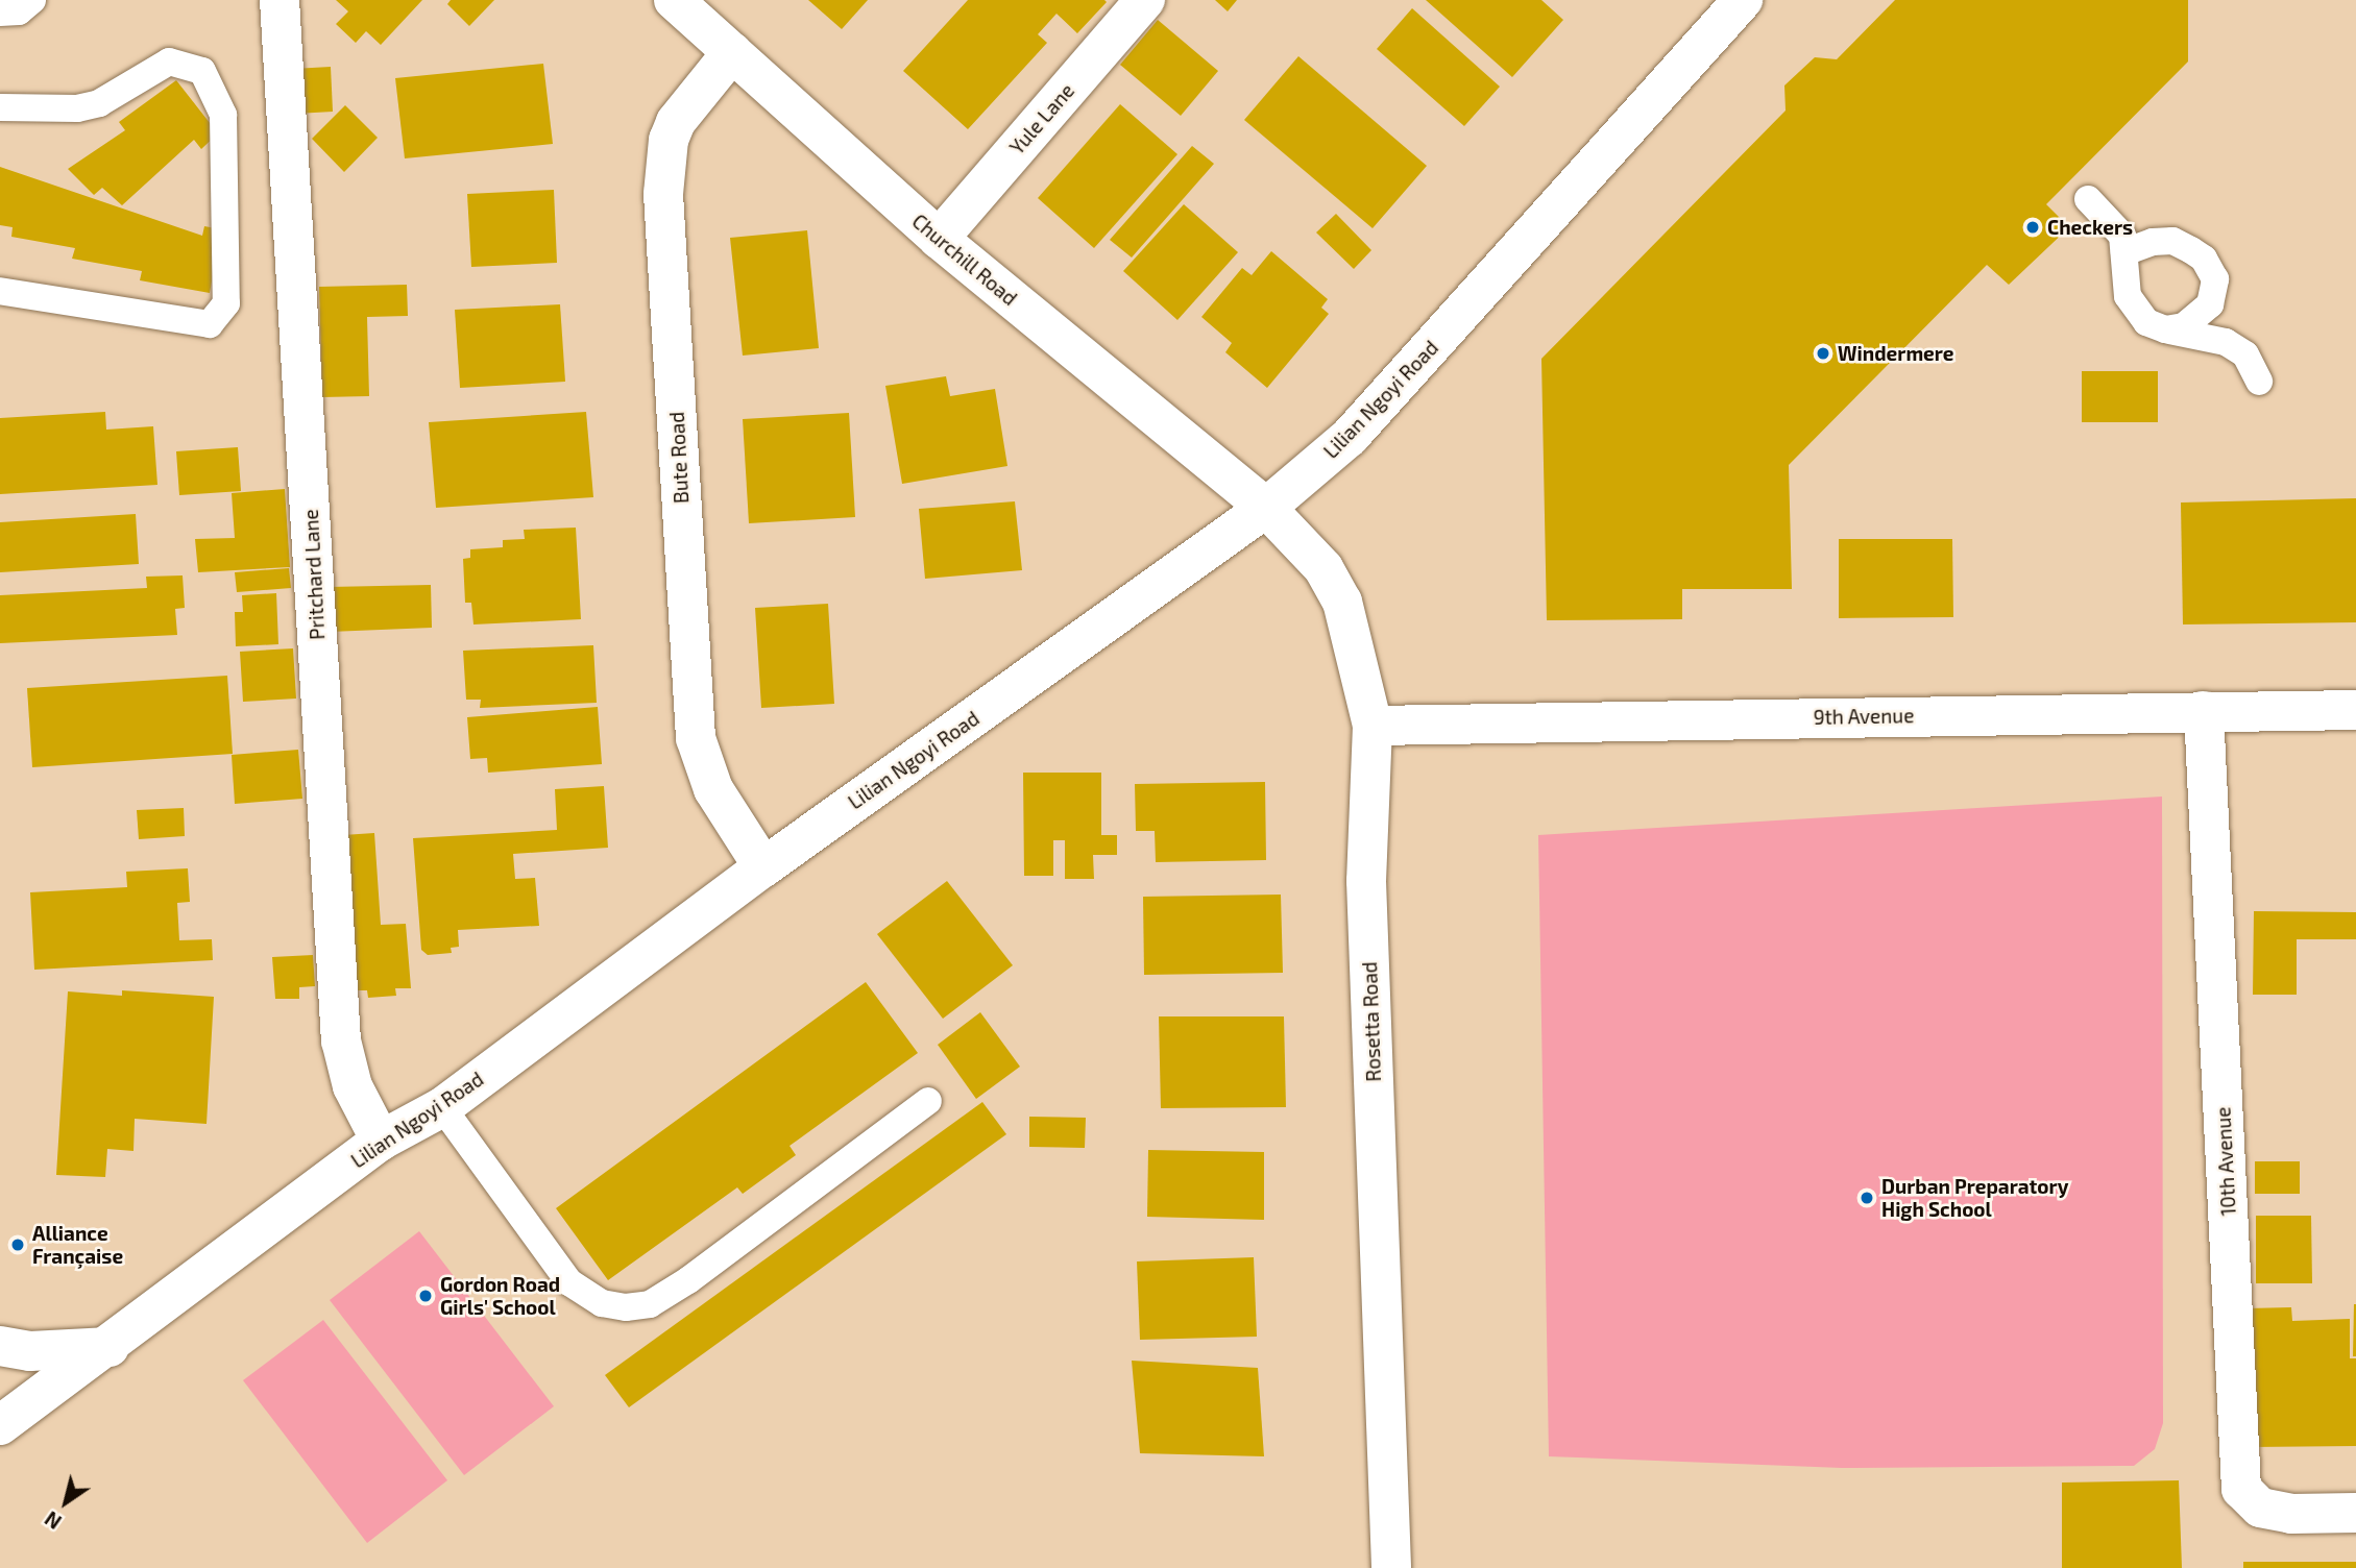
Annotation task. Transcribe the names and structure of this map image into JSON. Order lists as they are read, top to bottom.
{
  "streets": {
    "street": [
      "Yule Lane",
      "Churchill Road",
      "Lilian Ngoyi Road",
      "Bute Road",
      "Pritchard Lane",
      "9th Avenue",
      "Rosetta Road",
      "10th Avenue"
    ]
  },
  "crossings": [
    ["Yule Lane", "Churchill Road"],
    ["Churchill Road", "Lilian Ngoyi Road"],
    ["Churchill Road", "Bute Road"],
    ["Churchill Road", "Rosetta Road"],
    ["Lilian Ngoyi Road", "Bute Road"],
    ["Lilian Ngoyi Road", "Pritchard Lane"],
    ["Lilian Ngoyi Road", "Rosetta Road"],
    ["9th Avenue", "Rosetta Road"],
    ["9th Avenue", "10th Avenue"]
  ],
  "places": [
    "Checkers",
    "Windermere",
    "Durban Preparatory High School",
    "Alliance Française",
    "Gordon Road Girls' School"
  ],
  "north": "bottom left"
}
